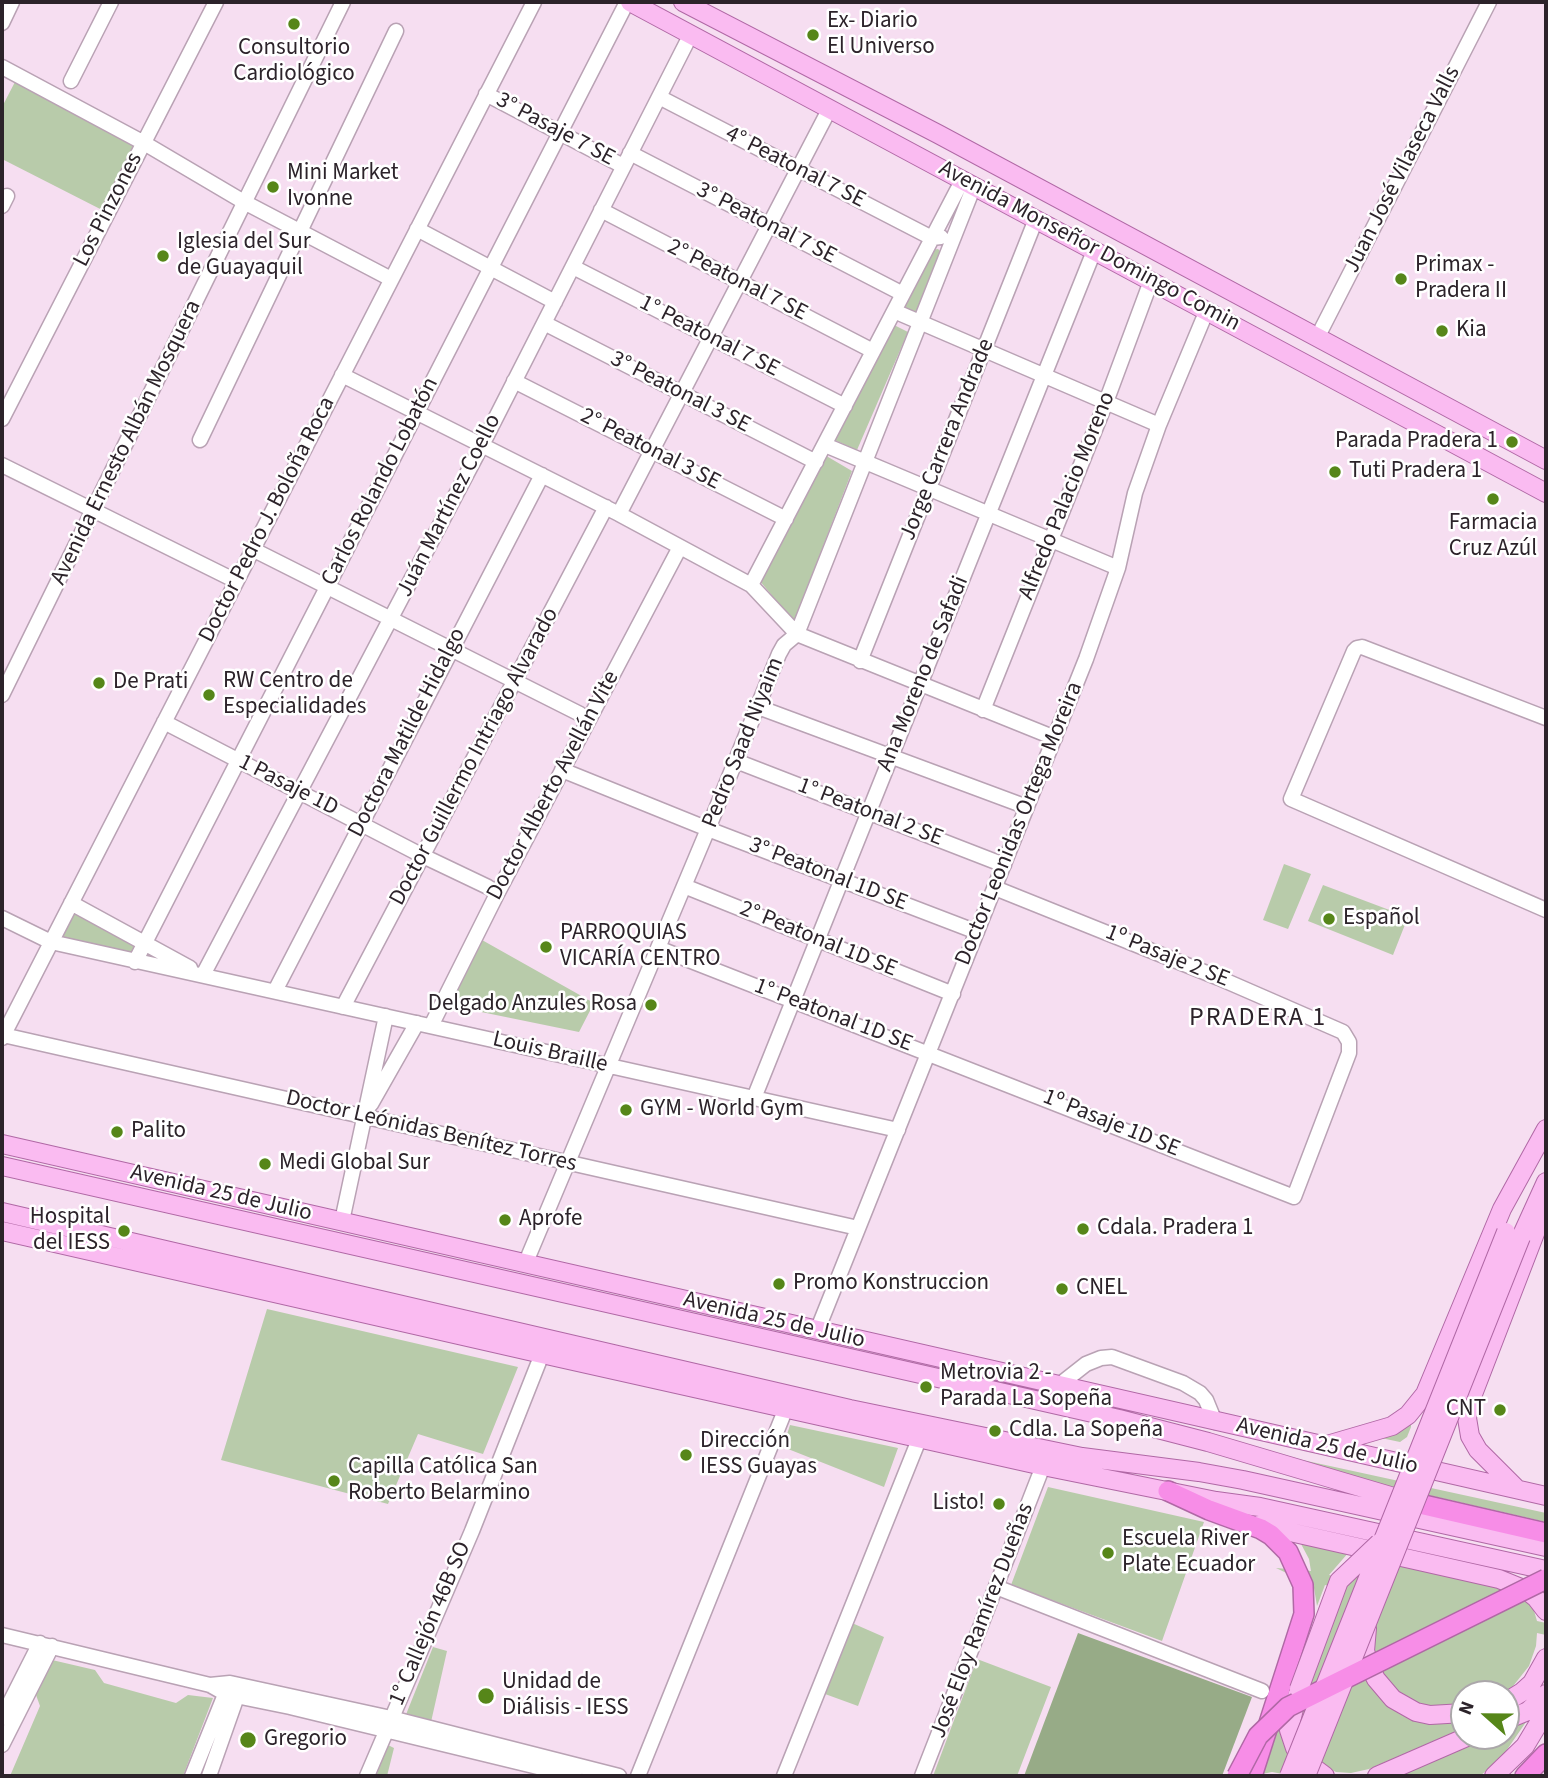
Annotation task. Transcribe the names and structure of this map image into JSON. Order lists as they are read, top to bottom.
{
  "streets": {
    "main road": ["Avenida Monseñor Domingo Comin", "Avenida 25 de Julio"],
    "street": [
      "3° Pasaje 7 SE",
      "4° Peatonal 7 SE",
      "Juan José Vilaseca Valls",
      "Los Pinzones",
      "3° Peatonal 7 SE",
      "2° Peatonal 7 SE",
      "1° Peatonal 7 SE",
      "3° Peatonal 3 SE",
      "Jorge Carrera Andrade",
      "Avenida Ernesto Albán Mosquera",
      "2° Peatonal 3 SE",
      "Carlos Rolando Lobatón",
      "Alfredo Palacio Moreno",
      "Juán Martínez Coello",
      "Doctor Pedro J. Boloña Roca",
      "Ana Moreno de Safadi",
      "Doctora Matilde Hidalgo",
      "Pedro Saad Niyaim",
      "Doctor Guillermo Intriago Alvarado",
      "1 Pasaje 1D",
      "Doctor Alberto Avellán Vite",
      "1° Peatonal 2 SE",
      "Doctor Leonidas Ortega Moreira",
      "3° Peatonal 1D SE",
      "2° Peatonal 1D SE",
      "1º Pasaje 2 SE",
      "1° Peatonal 1D SE",
      "Louis Braille",
      "1º Pasaje 1D SE",
      "Doctor Leónidas Benítez Torres",
      "José Eloy Ramírez Dueñas",
      "1° Callejón 46B SO"
    ]
  },
  "crossings": [
    ["3° Pasaje 7 SE", "3° Peatonal 7 SE"],
    ["3° Pasaje 7 SE", "Carlos Rolando Lobatón"],
    ["3° Pasaje 7 SE", "Juán Martínez Coello"],
    ["3° Pasaje 7 SE", "Doctor Pedro J. Boloña Roca"],
    ["4° Peatonal 7 SE", "Juán Martínez Coello"],
    ["4° Peatonal 7 SE", "Pedro Saad Niyaim"],
    ["4° Peatonal 7 SE", "Doctor Guillermo Intriago Alvarado"],
    ["Juan José Vilaseca Valls", "Avenida Monseñor Domingo Comin"],
    ["3° Peatonal 7 SE", "Juán Martínez Coello"],
    ["3° Peatonal 7 SE", "Doctor Guillermo Intriago Alvarado"],
    ["Avenida Monseñor Domingo Comin", "Jorge Carrera Andrade"],
    ["Avenida Monseñor Domingo Comin", "Carlos Rolando Lobatón"],
    ["Avenida Monseñor Domingo Comin", "Alfredo Palacio Moreno"],
    ["Avenida Monseñor Domingo Comin", "Juán Martínez Coello"],
    ["Avenida Monseñor Domingo Comin", "Ana Moreno de Safadi"],
    ["Avenida Monseñor Domingo Comin", "Pedro Saad Niyaim"],
    ["Avenida Monseñor Domingo Comin", "Doctor Guillermo Intriago Alvarado"],
    ["Avenida Monseñor Domingo Comin", "Doctor Leonidas Ortega Moreira"],
    ["2° Peatonal 7 SE", "Juán Martínez Coello"],
    ["2° Peatonal 7 SE", "Doctor Guillermo Intriago Alvarado"],
    ["1° Peatonal 7 SE", "Juán Martínez Coello"],
    ["1° Peatonal 7 SE", "Doctor Guillermo Intriago Alvarado"],
    ["3° Peatonal 3 SE", "Juán Martínez Coello"],
    ["3° Peatonal 3 SE", "Doctor Guillermo Intriago Alvarado"],
    ["2° Peatonal 3 SE", "Juán Martínez Coello"],
    ["2° Peatonal 3 SE", "Doctor Guillermo Intriago Alvarado"],
    ["Carlos Rolando Lobatón", "1 Pasaje 1D"],
    ["Carlos Rolando Lobatón", "Louis Braille"],
    ["Juán Martínez Coello", "1 Pasaje 1D"],
    ["Juán Martínez Coello", "Louis Braille"],
    ["Doctor Pedro J. Boloña Roca", "1 Pasaje 1D"],
    ["Doctor Pedro J. Boloña Roca", "Louis Braille"],
    ["Doctor Pedro J. Boloña Roca", "Doctor Leónidas Benítez Torres"],
    ["Ana Moreno de Safadi", "1° Peatonal 2 SE"],
    ["Ana Moreno de Safadi", "3° Peatonal 1D SE"],
    ["Ana Moreno de Safadi", "2° Peatonal 1D SE"],
    ["Ana Moreno de Safadi", "1° Peatonal 1D SE"],
    ["Ana Moreno de Safadi", "Louis Braille"],
    ["Doctora Matilde Hidalgo", "1 Pasaje 1D"],
    ["Doctora Matilde Hidalgo", "Louis Braille"],
    ["Pedro Saad Niyaim", "1° Peatonal 2 SE"],
    ["Pedro Saad Niyaim", "3° Peatonal 1D SE"],
    ["Pedro Saad Niyaim", "2° Peatonal 1D SE"],
    ["Pedro Saad Niyaim", "1° Peatonal 1D SE"],
    ["Pedro Saad Niyaim", "Louis Braille"],
    ["Pedro Saad Niyaim", "Doctor Leónidas Benítez Torres"],
    ["Pedro Saad Niyaim", "Avenida 25 de Julio"],
    ["Doctor Guillermo Intriago Alvarado", "1 Pasaje 1D"],
    ["Doctor Guillermo Intriago Alvarado", "Louis Braille"],
    ["Doctor Alberto Avellán Vite", "3° Peatonal 1D SE"],
    ["Doctor Alberto Avellán Vite", "Louis Braille"],
    ["Doctor Alberto Avellán Vite", "Doctor Leónidas Benítez Torres"],
    ["Doctor Alberto Avellán Vite", "Avenida 25 de Julio"],
    ["1° Peatonal 2 SE", "Doctor Leonidas Ortega Moreira"],
    ["Doctor Leonidas Ortega Moreira", "3° Peatonal 1D SE"],
    ["Doctor Leonidas Ortega Moreira", "2° Peatonal 1D SE"],
    ["Doctor Leonidas Ortega Moreira", "1º Pasaje 2 SE"],
    ["Doctor Leonidas Ortega Moreira", "1° Peatonal 1D SE"],
    ["Doctor Leonidas Ortega Moreira", "Louis Braille"],
    ["Doctor Leonidas Ortega Moreira", "1º Pasaje 1D SE"],
    ["Doctor Leonidas Ortega Moreira", "Doctor Leónidas Benítez Torres"],
    ["Doctor Leonidas Ortega Moreira", "Avenida 25 de Julio"],
    ["1º Pasaje 2 SE", "1º Pasaje 1D SE"],
    ["1° Peatonal 1D SE", "1º Pasaje 1D SE"]
  ],
  "districts": ["PRADERA 1"],
  "places": [
    "Consultorio Cardiológico",
    "Ex- Diario El Universo",
    "Mini Market Ivonne",
    "Iglesia del Sur de Guayaquil",
    "Primax - Pradera II",
    "Kia",
    "Parada Pradera 1",
    "Tuti Pradera 1",
    "Farmacia Cruz Azúl",
    "De Prati",
    "RW Centro de Especialidades",
    "Español",
    "PARROQUIAS VICARÍA CENTRO",
    "Delgado Anzules Rosa",
    "GYM - World Gym",
    "Palito",
    "Medi Global Sur",
    "Aprofe",
    "Cdala. Pradera 1",
    "Hospital del IESS",
    "Promo Konstruccion",
    "CNEL",
    "Metrovia 2 - Parada La Sopeña",
    "CNT",
    "Cdla. La Sopeña",
    "Dirección IESS Guayas",
    "Capilla Católica San Roberto Belarmino",
    "Listo!",
    "Escuela River Plate Ecuador",
    "Unidad de Diálisis - IESS",
    "Gregorio"
  ],
  "north": "left"
}
